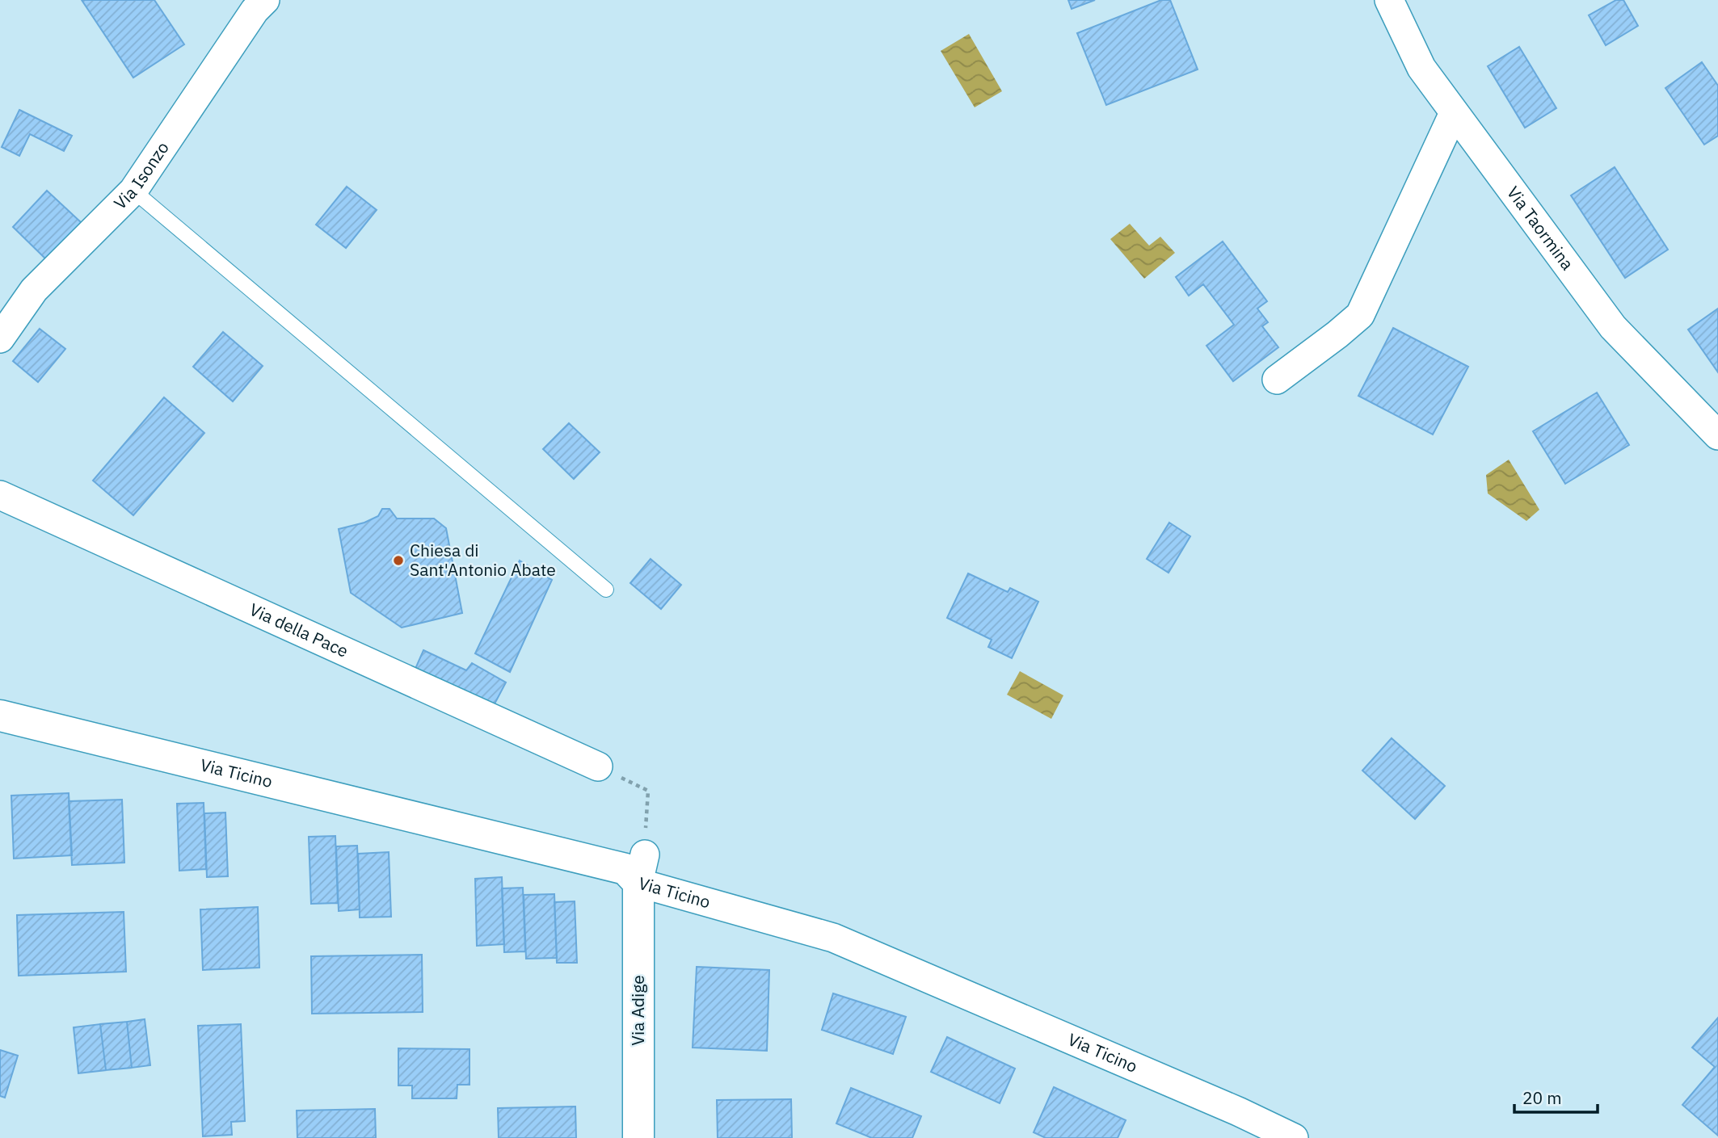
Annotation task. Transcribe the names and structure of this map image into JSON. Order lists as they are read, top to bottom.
{
  "streets": {
    "main road": ["Via Ticino", "Via Adige"],
    "street": ["Via Isonzo", "Via Taormina", "Via della Pace"]
  },
  "crossings": [
    ["Via Ticino", "Via Adige"]
  ],
  "places": ["Chiesa di Sant'Antonio Abate"],
  "scale_bar": "20 m"
}
